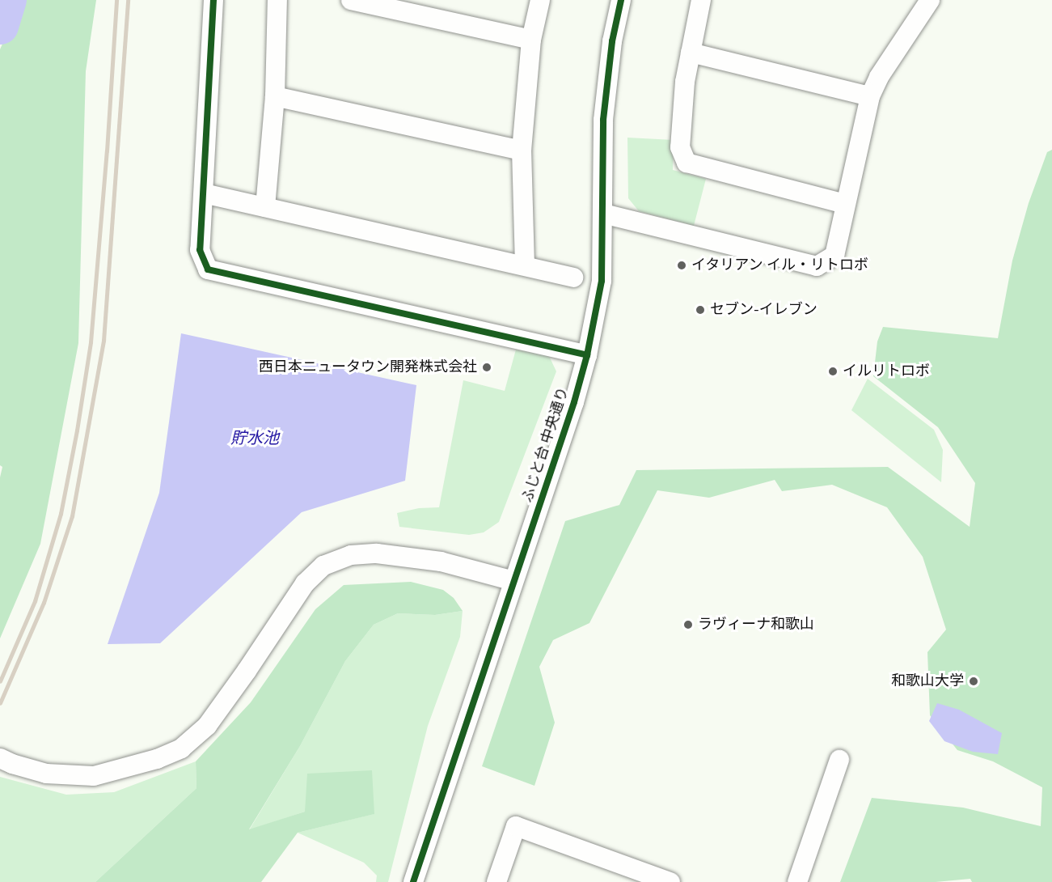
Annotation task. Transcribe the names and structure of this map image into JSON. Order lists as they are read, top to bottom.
{
  "streets": {
    "street": ["ふじと台 中央通り"]
  },
  "water": ["貯水池"],
  "places": [
    "イタリアン イル・リトロボ",
    "セブン-イレブン",
    "西日本ニュータウン開発株式会社",
    "イルリトロボ",
    "ラヴィーナ和歌山",
    "和歌山大学"
  ]
}
